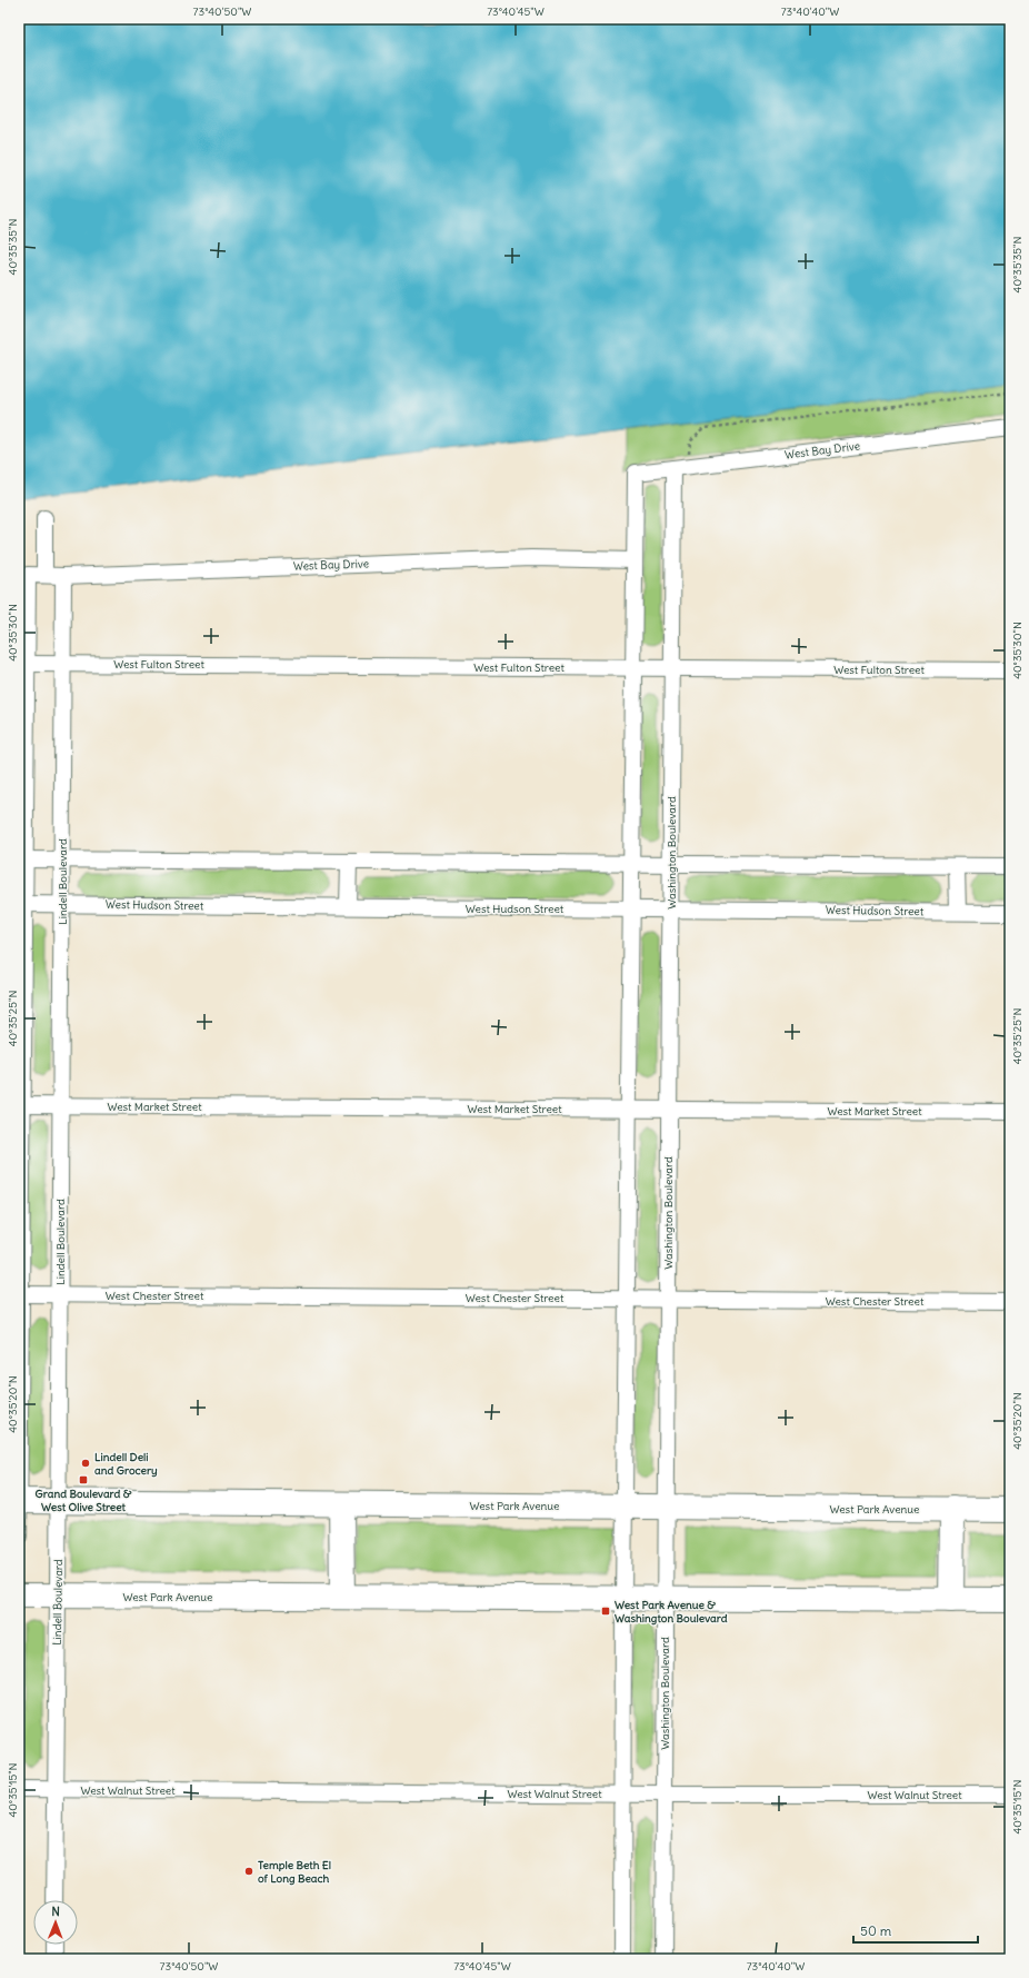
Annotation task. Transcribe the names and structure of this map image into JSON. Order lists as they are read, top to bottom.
{
  "streets": {
    "highway": ["West Park Avenue"],
    "street": [
      "West Bay Drive",
      "West Fulton Street",
      "Washington Boulevard",
      "Lindell Boulevard",
      "West Hudson Street",
      "West Market Street",
      "West Chester Street",
      "West Walnut Street"
    ]
  },
  "crossings": [
    ["West Bay Drive", "West Fulton Street"],
    ["West Bay Drive", "Washington Boulevard"],
    ["West Bay Drive", "Lindell Boulevard"],
    ["West Fulton Street", "Washington Boulevard"],
    ["West Fulton Street", "Lindell Boulevard"],
    ["Washington Boulevard", "West Hudson Street"],
    ["Washington Boulevard", "West Market Street"],
    ["Washington Boulevard", "West Chester Street"],
    ["Washington Boulevard", "West Park Avenue"],
    ["Washington Boulevard", "West Walnut Street"],
    ["Lindell Boulevard", "West Hudson Street"],
    ["Lindell Boulevard", "West Market Street"],
    ["Lindell Boulevard", "West Chester Street"],
    ["Lindell Boulevard", "West Park Avenue"],
    ["Lindell Boulevard", "West Walnut Street"]
  ],
  "places": {
    "other": ["Lindell Deli and Grocery", "Temple Beth El of Long Beach"],
    "transit": ["Grand Boulevard & West Olive Street", "West Park Avenue & Washington Boulevard"]
  },
  "scale_bar": "50 m",
  "north": "top",
  "coordinates": [
    "73°40'50\"W",
    "73°40'45\"W",
    "73°40'40\"W",
    "40°35'35\"N",
    "40°35'30\"N",
    "40°35'25\"N",
    "40°35'20\"N",
    "40°35'15\"N"
  ]
}
